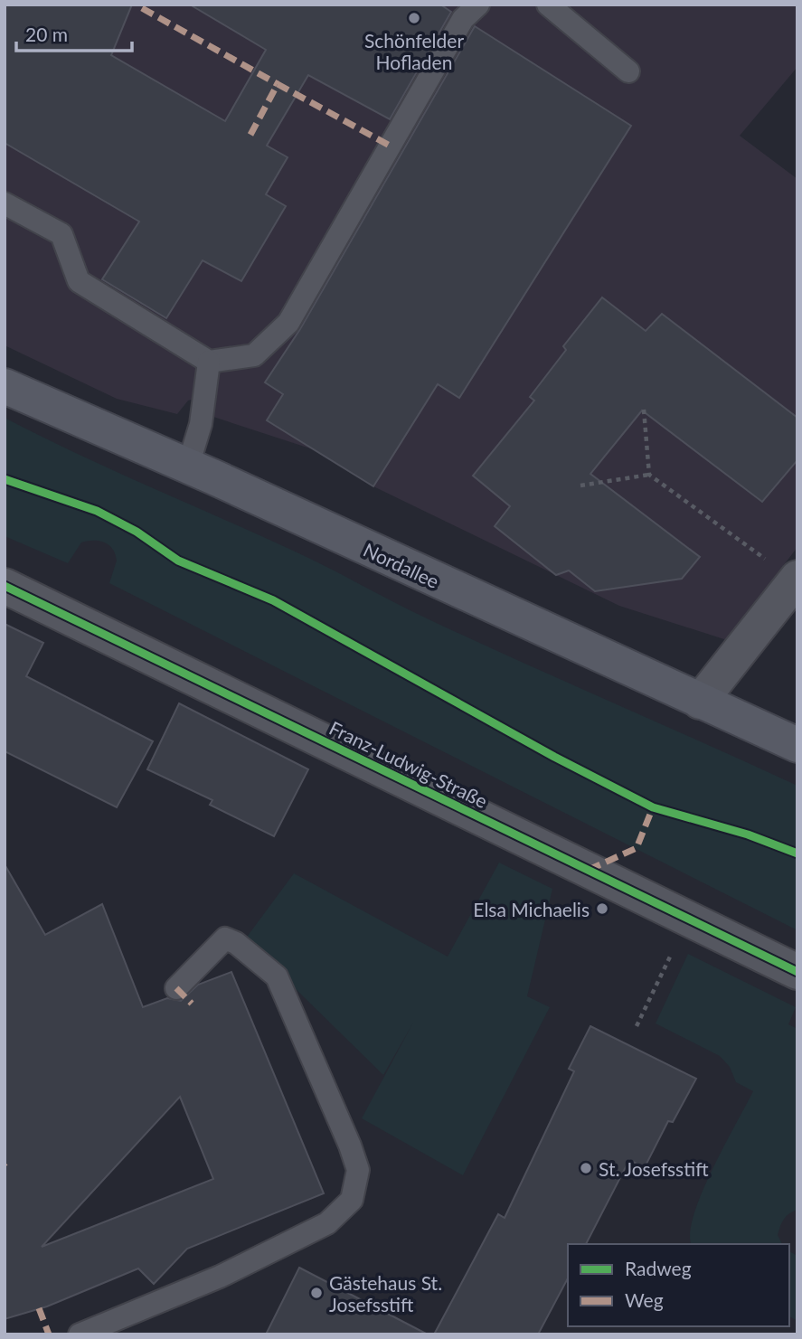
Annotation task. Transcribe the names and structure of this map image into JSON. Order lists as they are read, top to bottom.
{
  "streets": {
    "main road": ["Nordallee"],
    "street": ["Franz-Ludwig-Straße"]
  },
  "places": [
    "Schönfelder Hofladen",
    "Elsa Michaelis",
    "St. Josefsstift",
    "Gästehaus St. Josefsstift"
  ],
  "legend": ["Radweg", "Weg"],
  "scale_bar": "20 m"
}
